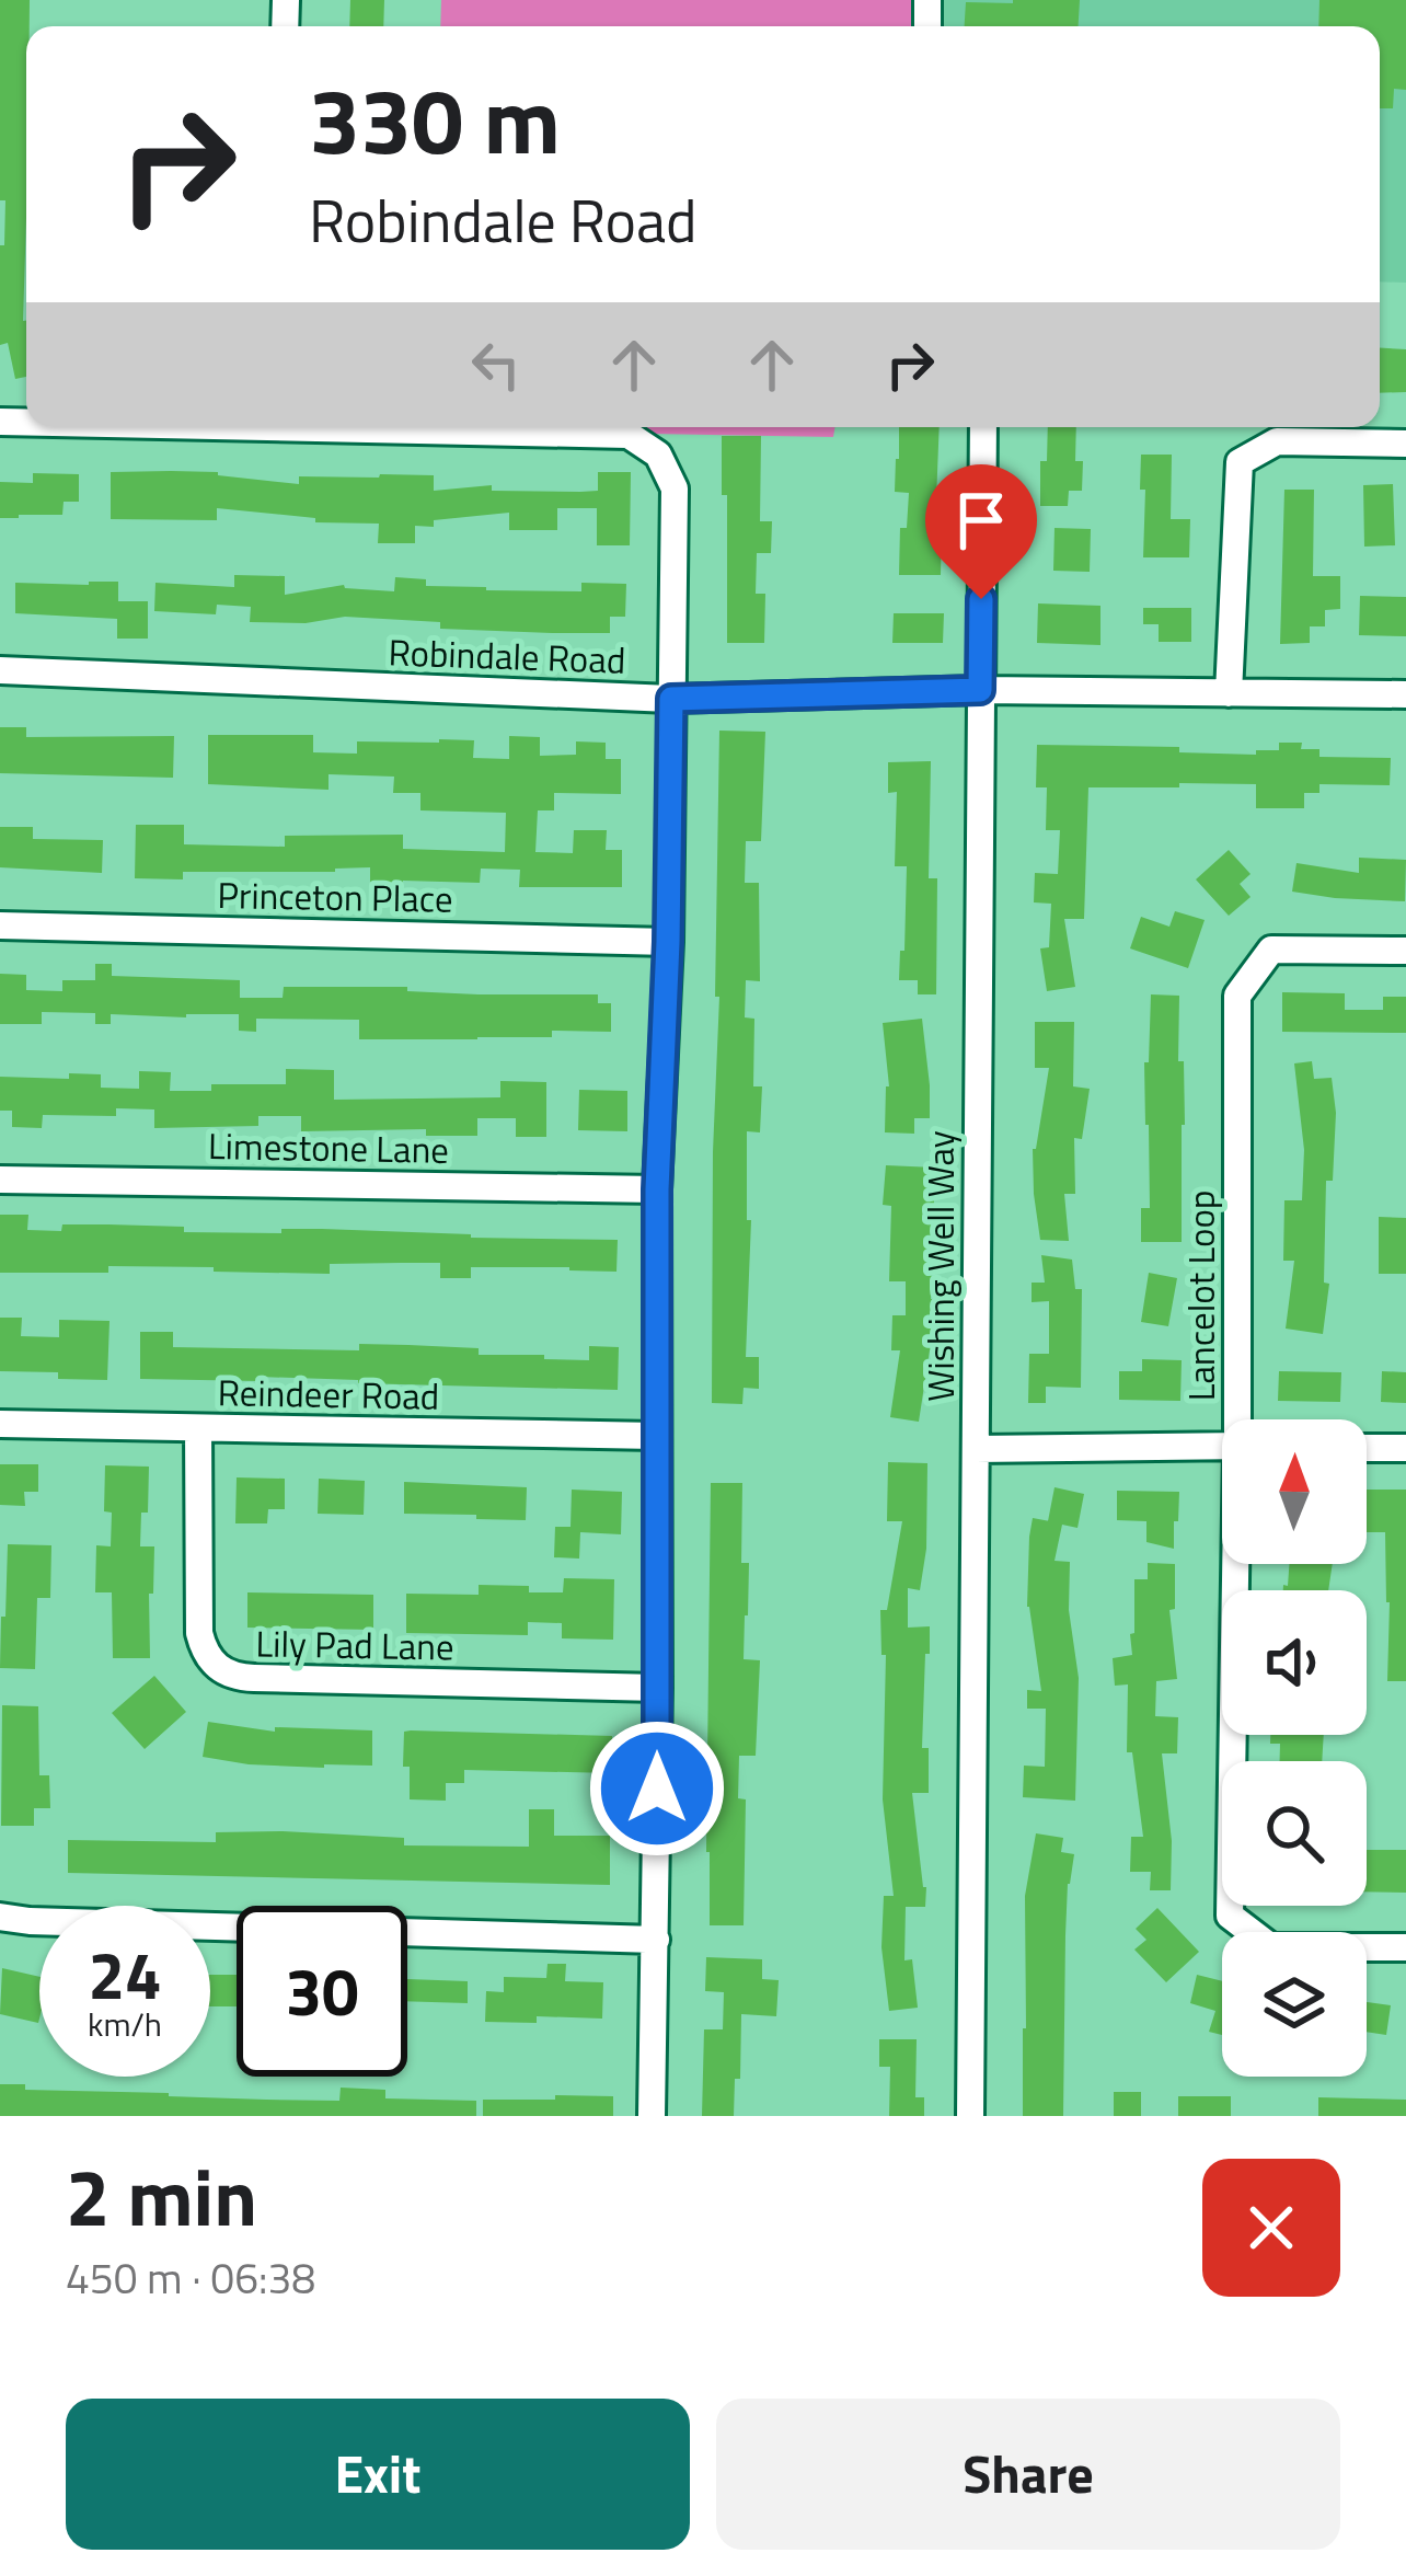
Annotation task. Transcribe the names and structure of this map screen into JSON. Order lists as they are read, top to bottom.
{
  "streets": {
    "street": [
      "Robindale Road",
      "Princeton Place",
      "Limestone Lane",
      "Wishing Well Way",
      "Lancelot Loop",
      "Reindeer Road",
      "Lily Pad Lane"
    ]
  },
  "crossings": [
    ["Robindale Road", "Wishing Well Way"],
    ["Reindeer Road", "Lily Pad Lane"]
  ],
  "north": "top",
  "page": {
    "turn": ["330 m", "Robindale Road"],
    "speed": "24 km/h",
    "limit": "30",
    "heading": ["2 min", "450 m · 06:38"],
    "buttons": ["Exit", "Share"]
  }
}
